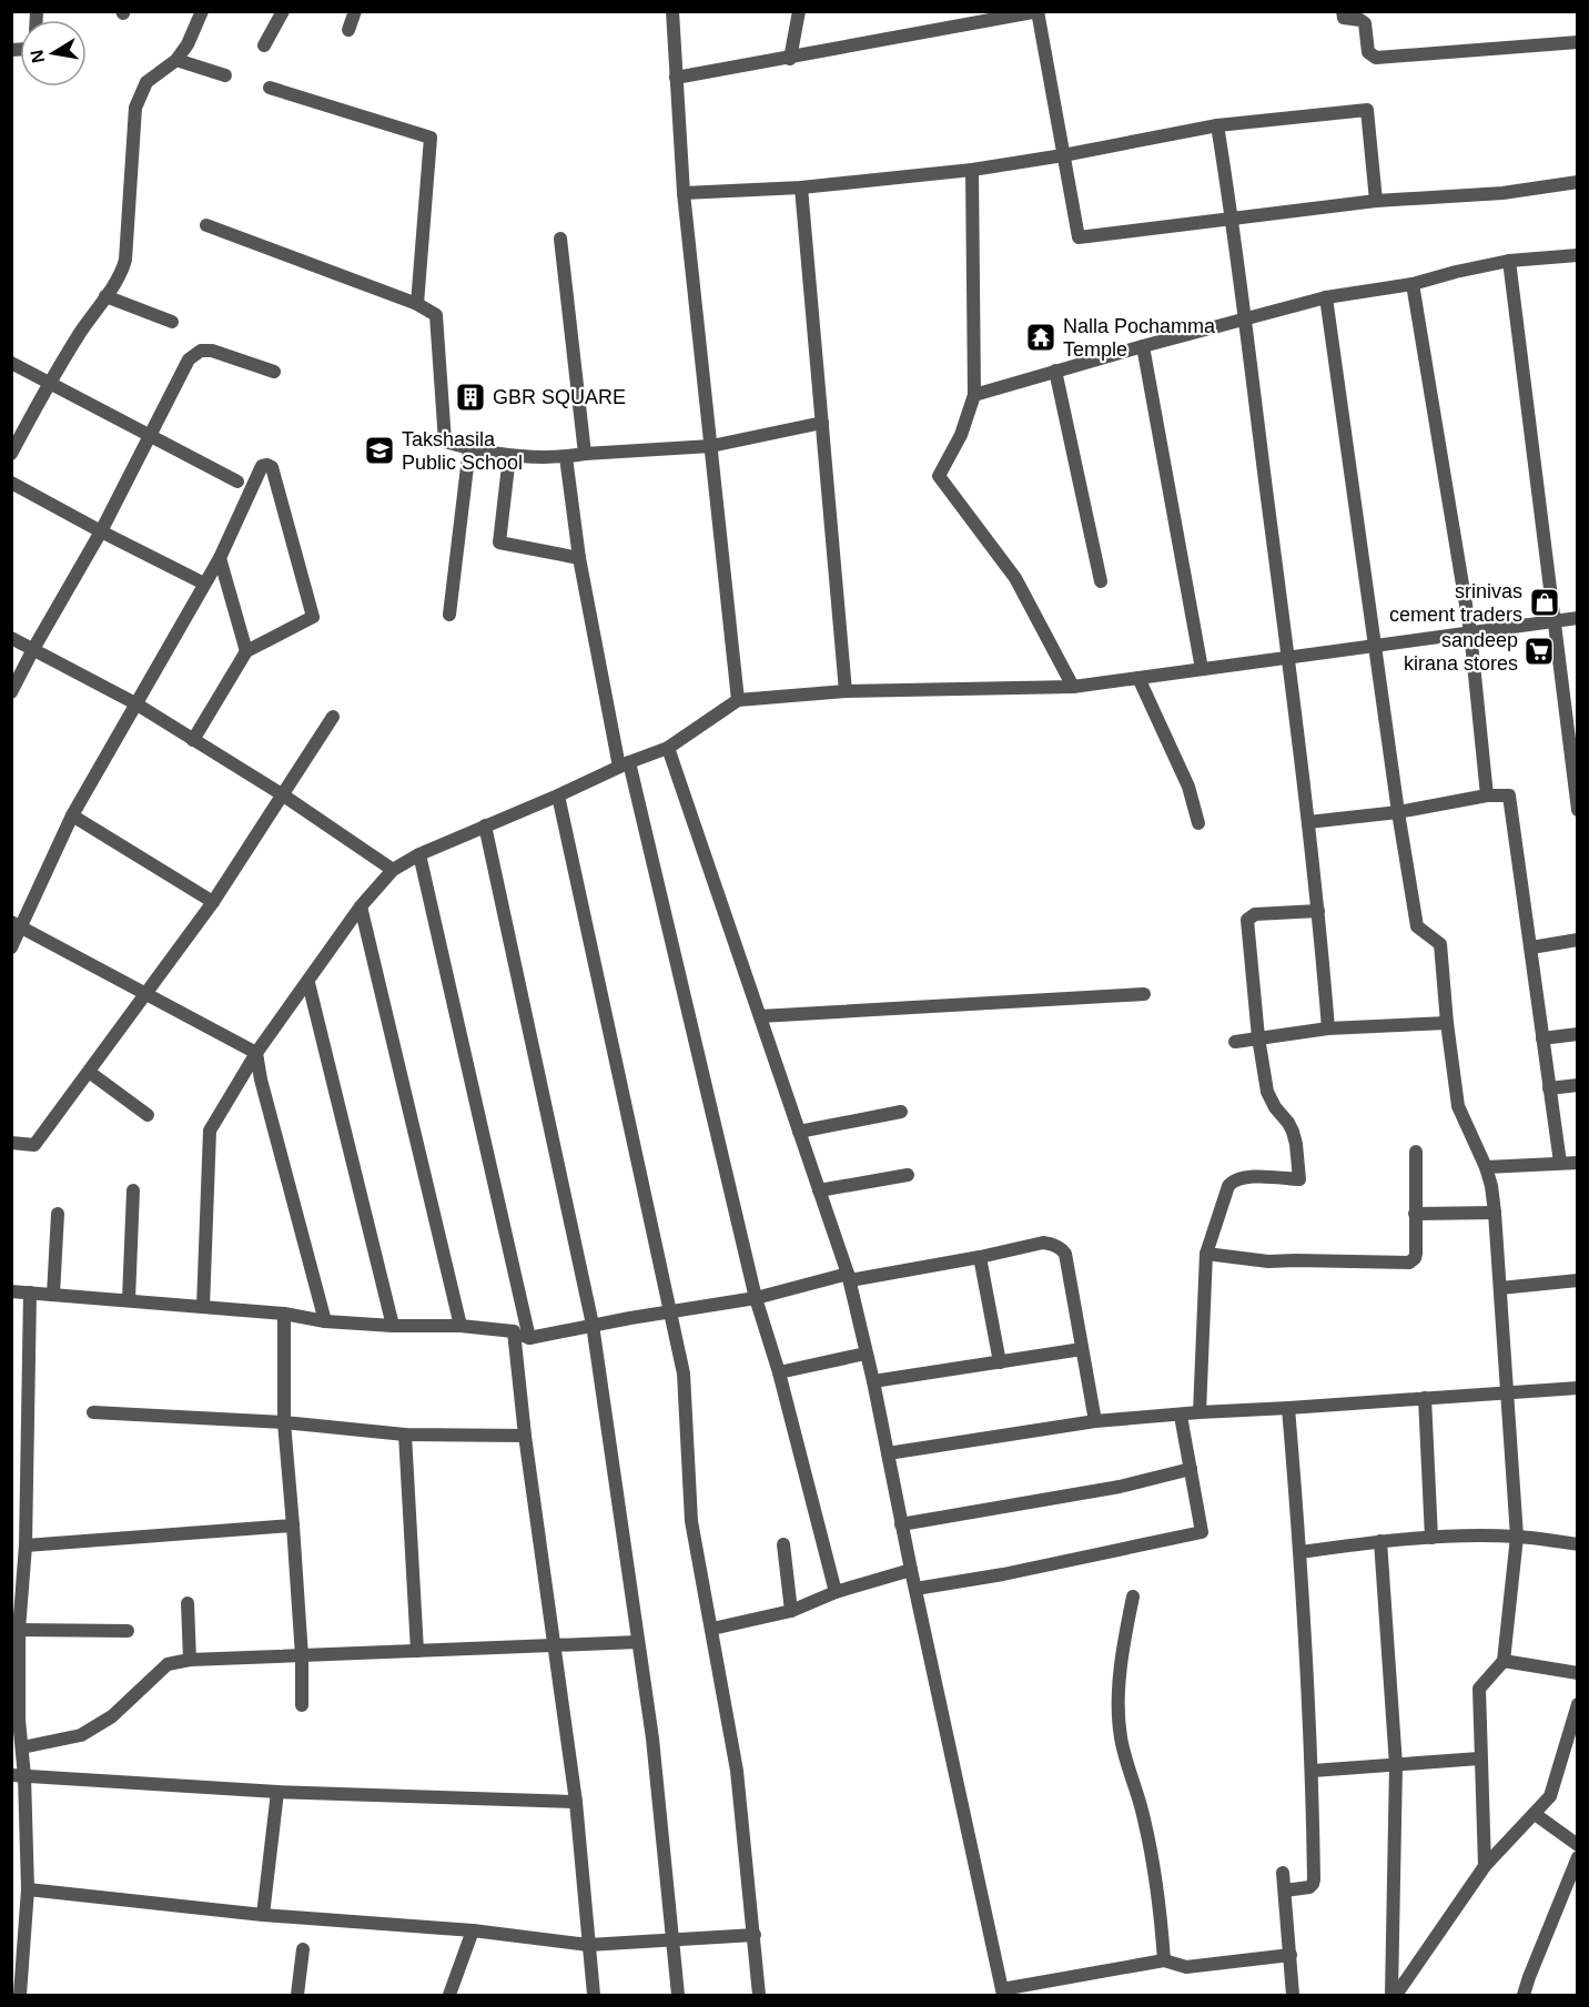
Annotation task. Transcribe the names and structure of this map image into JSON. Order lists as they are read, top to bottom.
{
  "places": {
    "temple": ["Nalla Pochamma Temple"],
    "building": ["GBR SQUARE"],
    "school or university": ["Takshasila Public School"],
    "shop": ["srinivas cement traders"],
    "supermarket": ["sandeep kirana stores"]
  },
  "north": "left"
}
